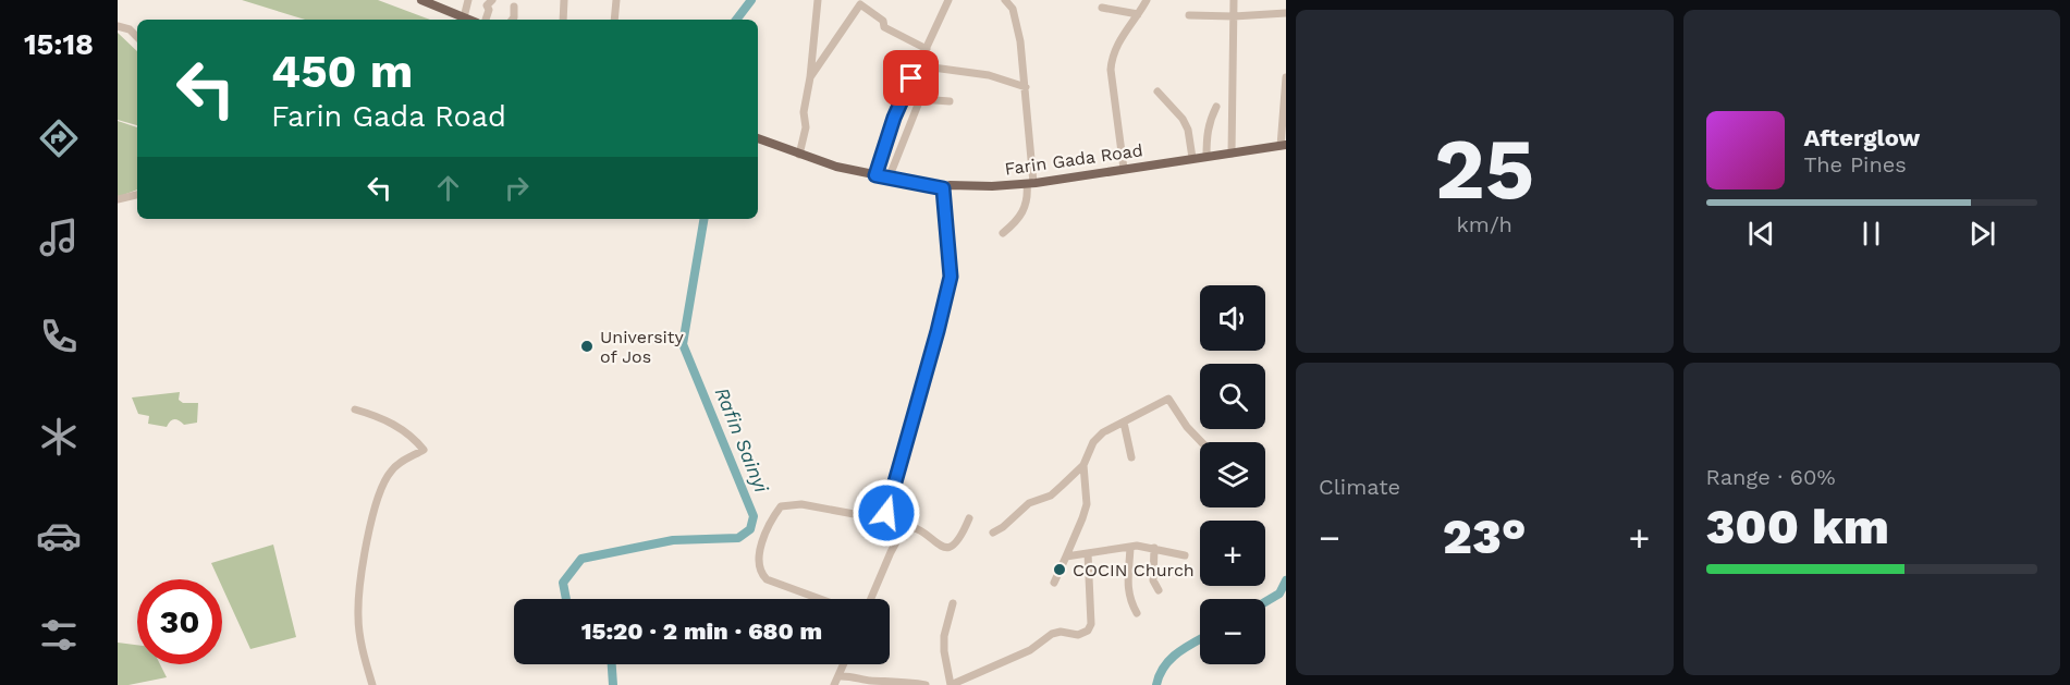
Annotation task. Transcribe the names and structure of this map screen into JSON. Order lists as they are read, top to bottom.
{
  "streets": {
    "main road": ["Farin Gada Road"]
  },
  "water": ["Rafin Sainyi"],
  "places": ["University of Jos", "COCIN Church"],
  "page": {
    "tabs": "15:18",
    "tile": [
      ["25", "km/h"],
      "Climate",
      ["Range · 60%", "300 km"]
    ],
    "turn": ["450 m", "Farin Gada Road"],
    "song": ["Afterglow", "The Pines"],
    "map_buttons": ["+", "−"],
    "heat": ["−", "23°", "+"],
    "limit": "30",
    "trip": "15:20 · 2 min · 680 m"
  }
}
